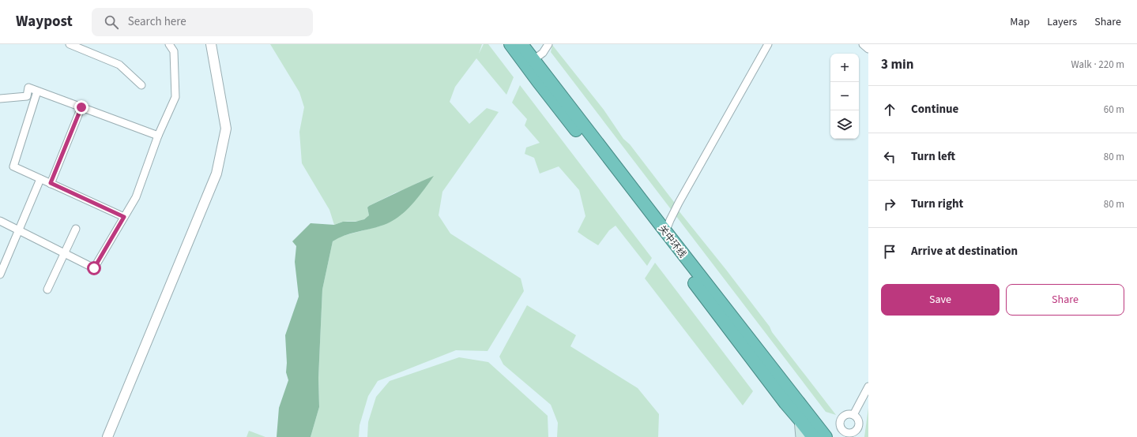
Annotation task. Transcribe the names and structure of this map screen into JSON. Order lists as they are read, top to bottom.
{
  "streets": {
    "highway": ["关中环线"]
  },
  "page": {
    "header": "Waypost",
    "search": "Search here",
    "nav": ["Map", "Layers", "Share"],
    "heading": ["3 min", "Walk · 220 m"],
    "map_buttons": ["+", "−"],
    "list": [
      ["Continue", "60 m"],
      ["Turn left", "80 m"],
      ["Turn right", "80 m"],
      "Arrive at destination"
    ],
    "buttons": ["Save", "Share"]
  }
}
